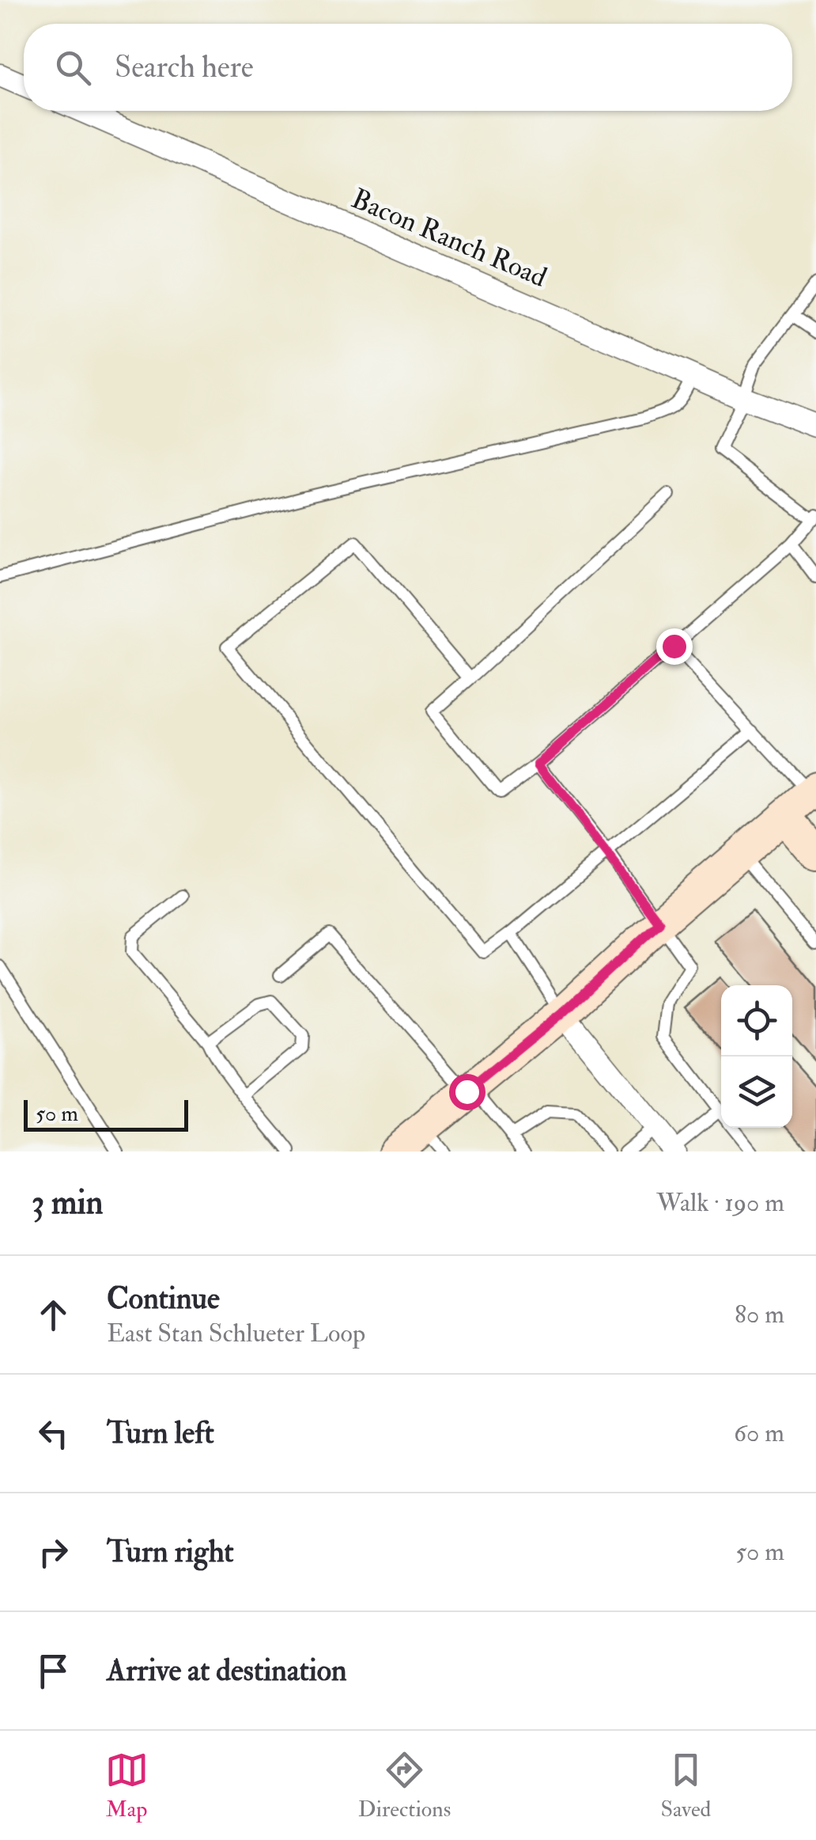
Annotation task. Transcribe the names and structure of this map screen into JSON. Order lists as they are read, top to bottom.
{
  "streets": {
    "street": ["Bacon Ranch Road"]
  },
  "scale_bar": "50 m",
  "page": {
    "search": "Search here",
    "scale": "50 m",
    "heading": ["3 min", "Walk · 190 m"],
    "list": [
      ["Continue", "East Stan Schlueter Loop", "80 m"],
      ["Turn left", "60 m"],
      ["Turn right", "50 m"],
      "Arrive at destination"
    ],
    "nav": ["Map", "Directions", "Saved"]
  }
}
